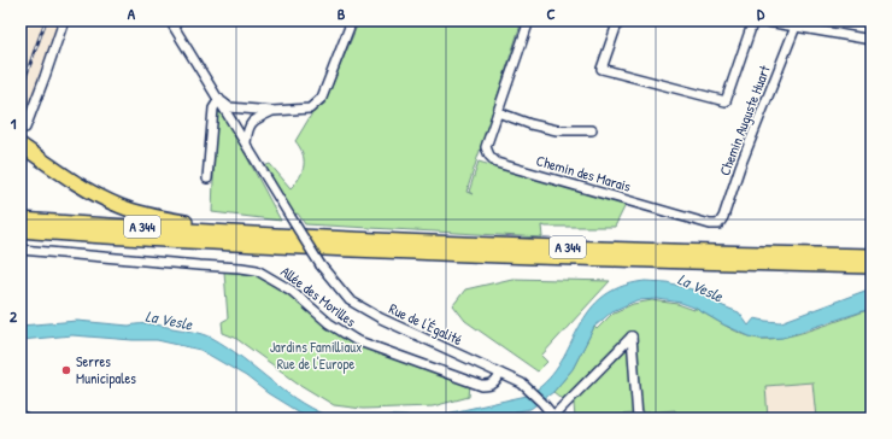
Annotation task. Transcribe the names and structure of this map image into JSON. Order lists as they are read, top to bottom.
{
  "streets": {
    "highway": ["A 344"],
    "street": [
      "Chemin Auguste Huart",
      "Chemin des Marais",
      "Allée des Morilles",
      "Rue de l'Égalité"
    ]
  },
  "crossings": [
    ["Chemin Auguste Huart", "Chemin des Marais"],
    ["Allée des Morilles", "Rue de l'Égalité"]
  ],
  "water": ["La Vesle"],
  "parks": ["Jardins Familliaux Rue de l'Europe"],
  "places": ["Serres Municipales"],
  "grid": {
    "columns": [
      "A",
      "B",
      "C",
      "D"
    ],
    "rows": ["1", "2"]
  }
}
